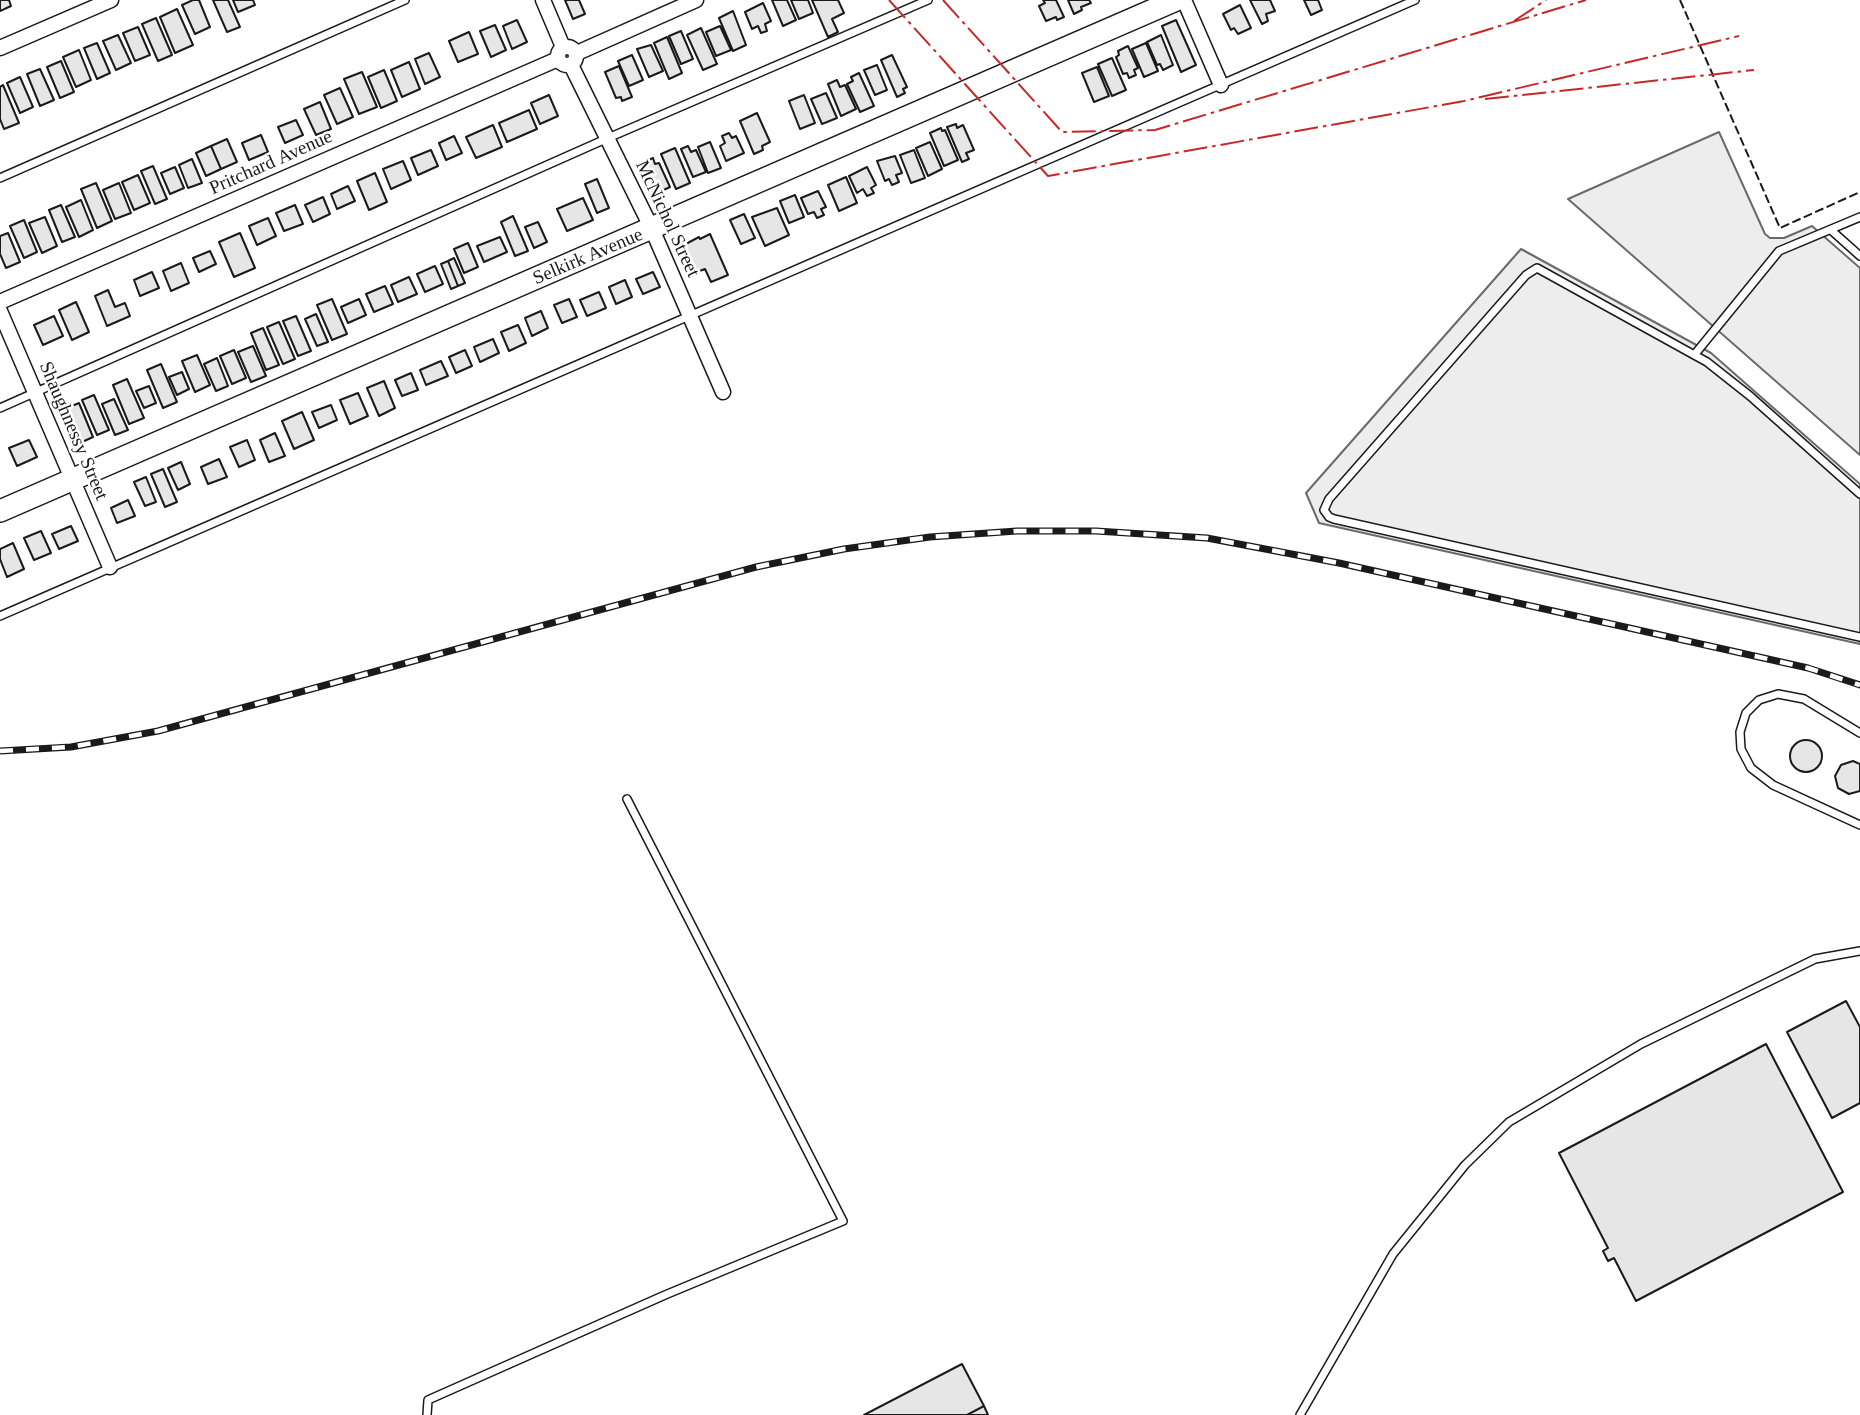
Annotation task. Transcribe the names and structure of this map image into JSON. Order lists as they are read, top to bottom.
{
  "streets": {
    "street": [
      "Pritchard Avenue",
      "McNichol Street",
      "Selkirk Avenue",
      "Shaughnessy Street"
    ]
  },
  "crossings": [
    ["Pritchard Avenue", "McNichol Street"],
    ["McNichol Street", "Selkirk Avenue"],
    ["Selkirk Avenue", "Shaughnessy Street"]
  ]
}
